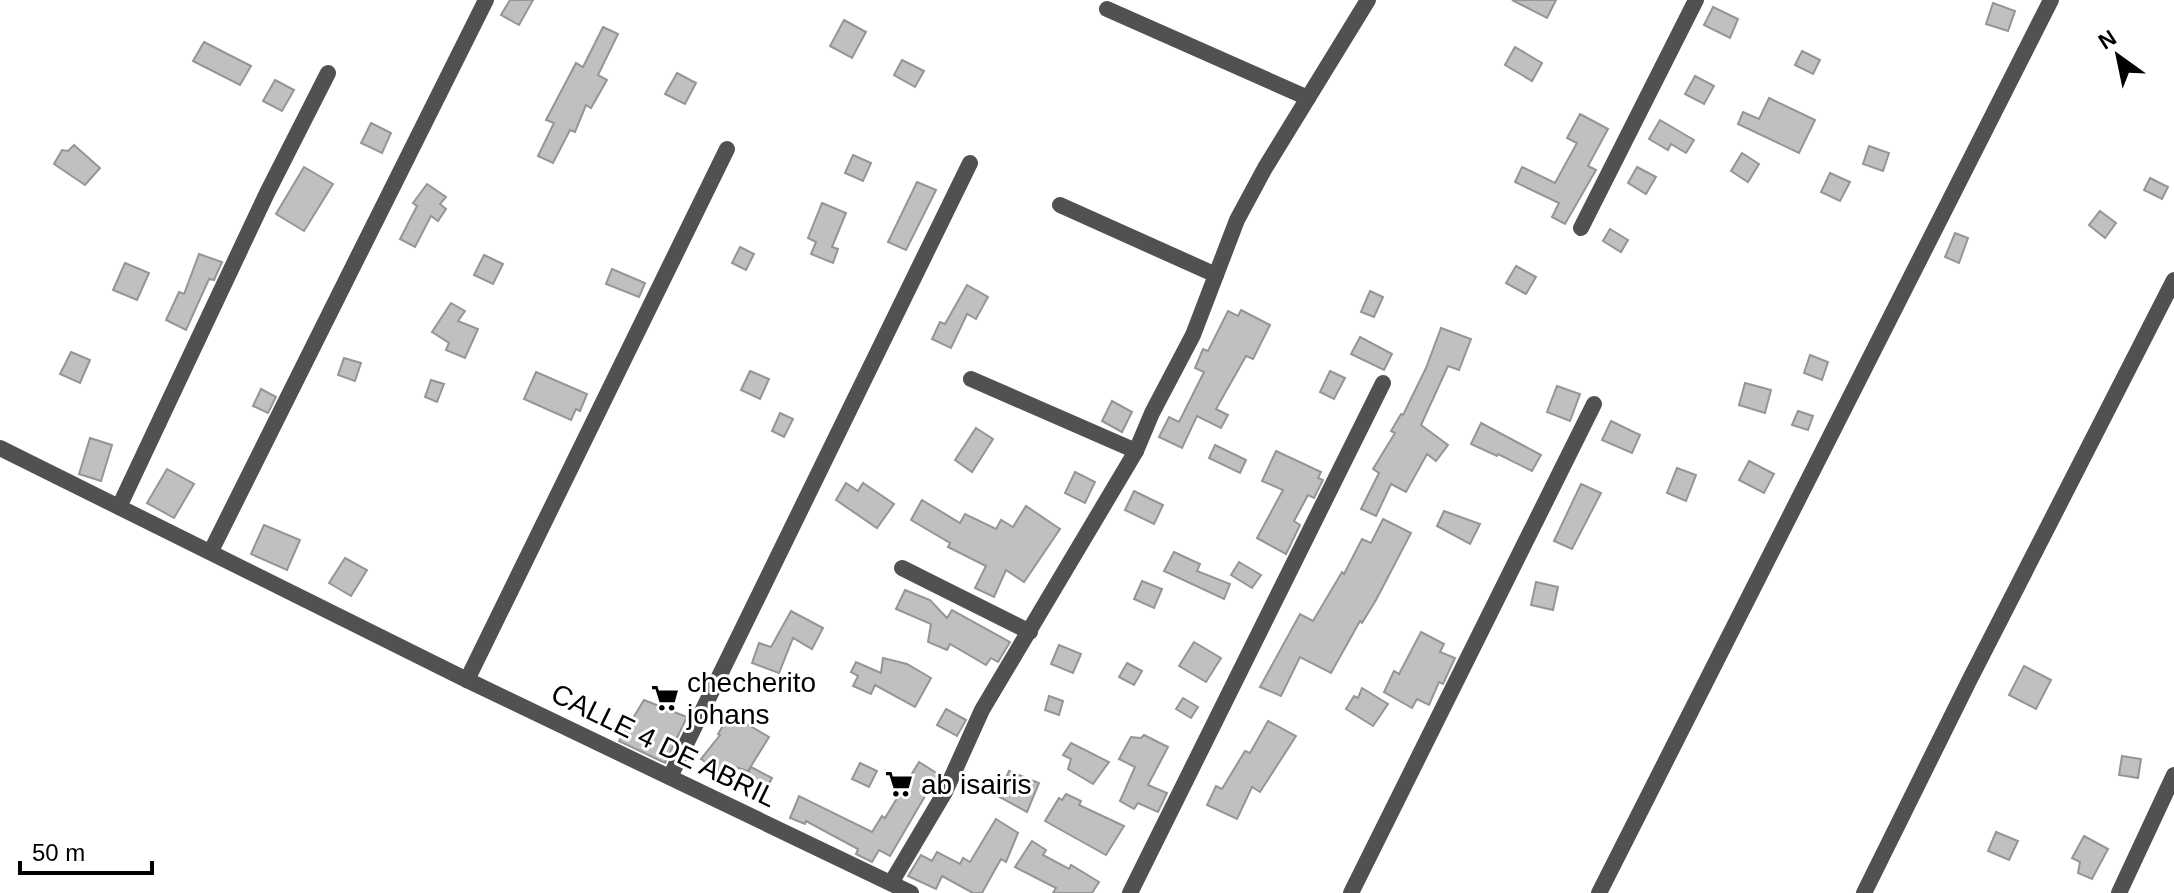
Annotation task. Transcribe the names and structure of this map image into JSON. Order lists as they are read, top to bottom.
{
  "streets": {
    "street": ["CALLE 4 DE ABRIL"]
  },
  "places": {
    "supermarket": ["checherito johans", "ab isairis"]
  },
  "scale_bar": "50 m",
  "north": "top left"
}
